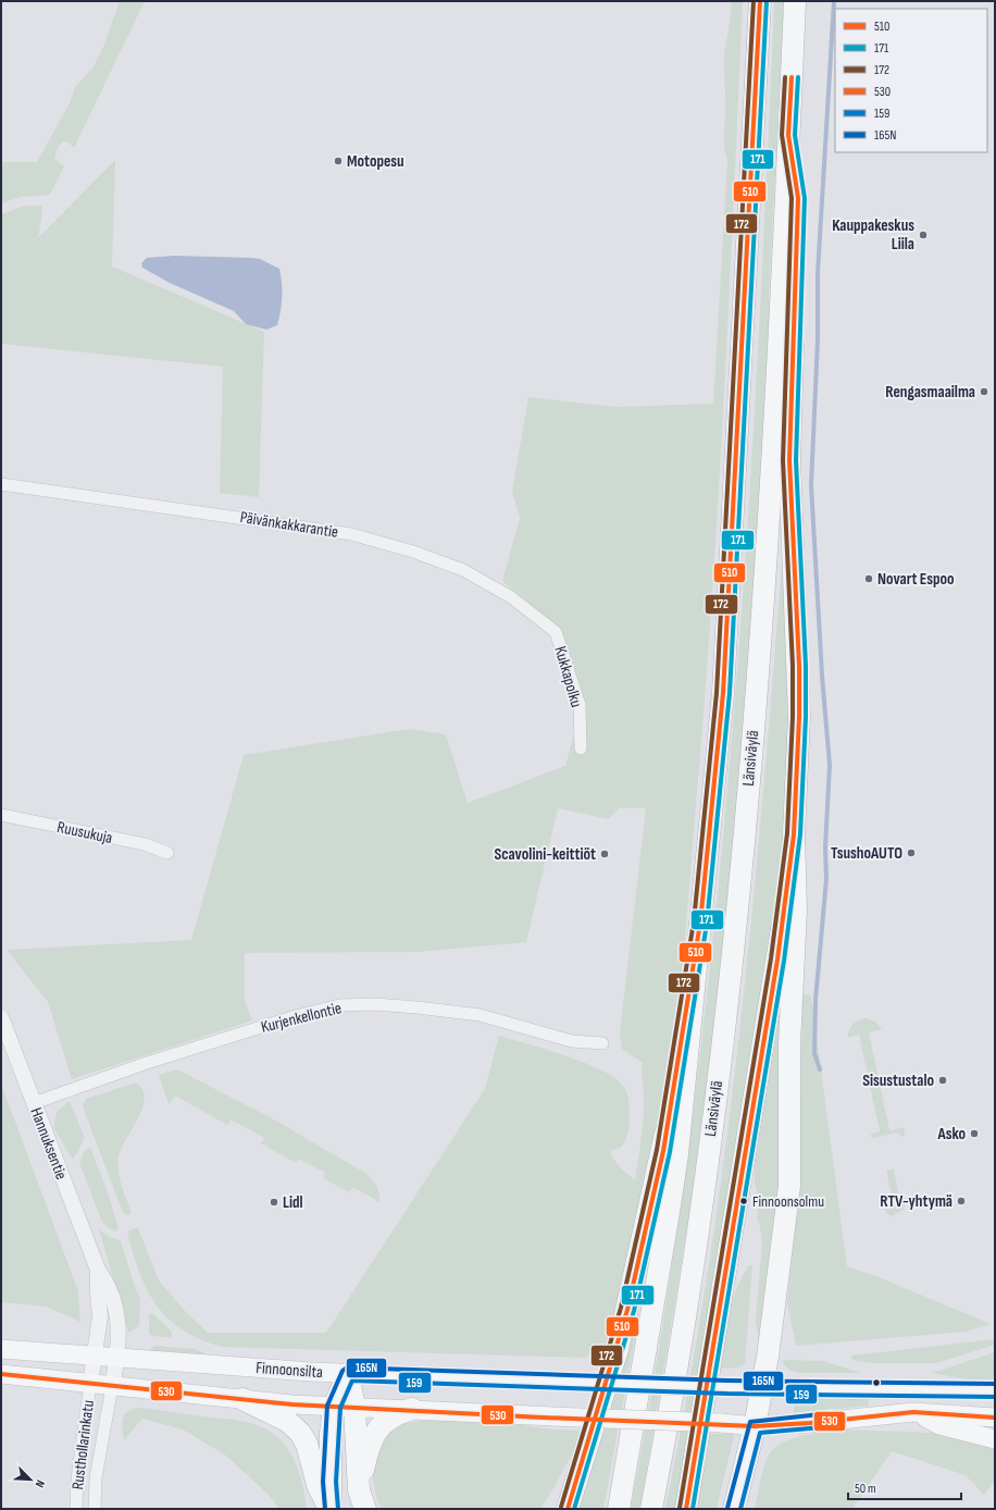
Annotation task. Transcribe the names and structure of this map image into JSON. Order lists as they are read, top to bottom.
{
  "streets": {
    "highway": ["Länsiväylä"],
    "main road": ["Finnoonsilta"],
    "street": [
      "Päivänkakkarantie",
      "Kukkapolku",
      "Ruusukuja",
      "Kurjenkellontie",
      "Hannuksentie",
      "Rusthollarinkatu"
    ]
  },
  "crossings": [
    ["Päivänkakkarantie", "Kukkapolku"],
    ["Kurjenkellontie", "Hannuksentie"],
    ["Hannuksentie", "Finnoonsilta"],
    ["Hannuksentie", "Rusthollarinkatu"],
    ["Finnoonsilta", "Rusthollarinkatu"]
  ],
  "places": [
    "Motopesu",
    "Kauppakeskus Liila",
    "Rengasmaailma",
    "Novart Espoo",
    "TsushoAUTO",
    "Scavolini-keittiöt",
    "Sisustustalo",
    "Asko",
    "Finnoonsolmu",
    "RTV-yhtymä",
    "Lidl"
  ],
  "lines": [
    "transit line 510",
    "transit line 171",
    "transit line 172",
    "transit line 165N",
    "transit line 530",
    "transit line 159"
  ],
  "legend": [
    "510",
    "171",
    "172",
    "530",
    "159",
    "165N"
  ],
  "scale_bar": "50 m",
  "north": "bottom right"
}
